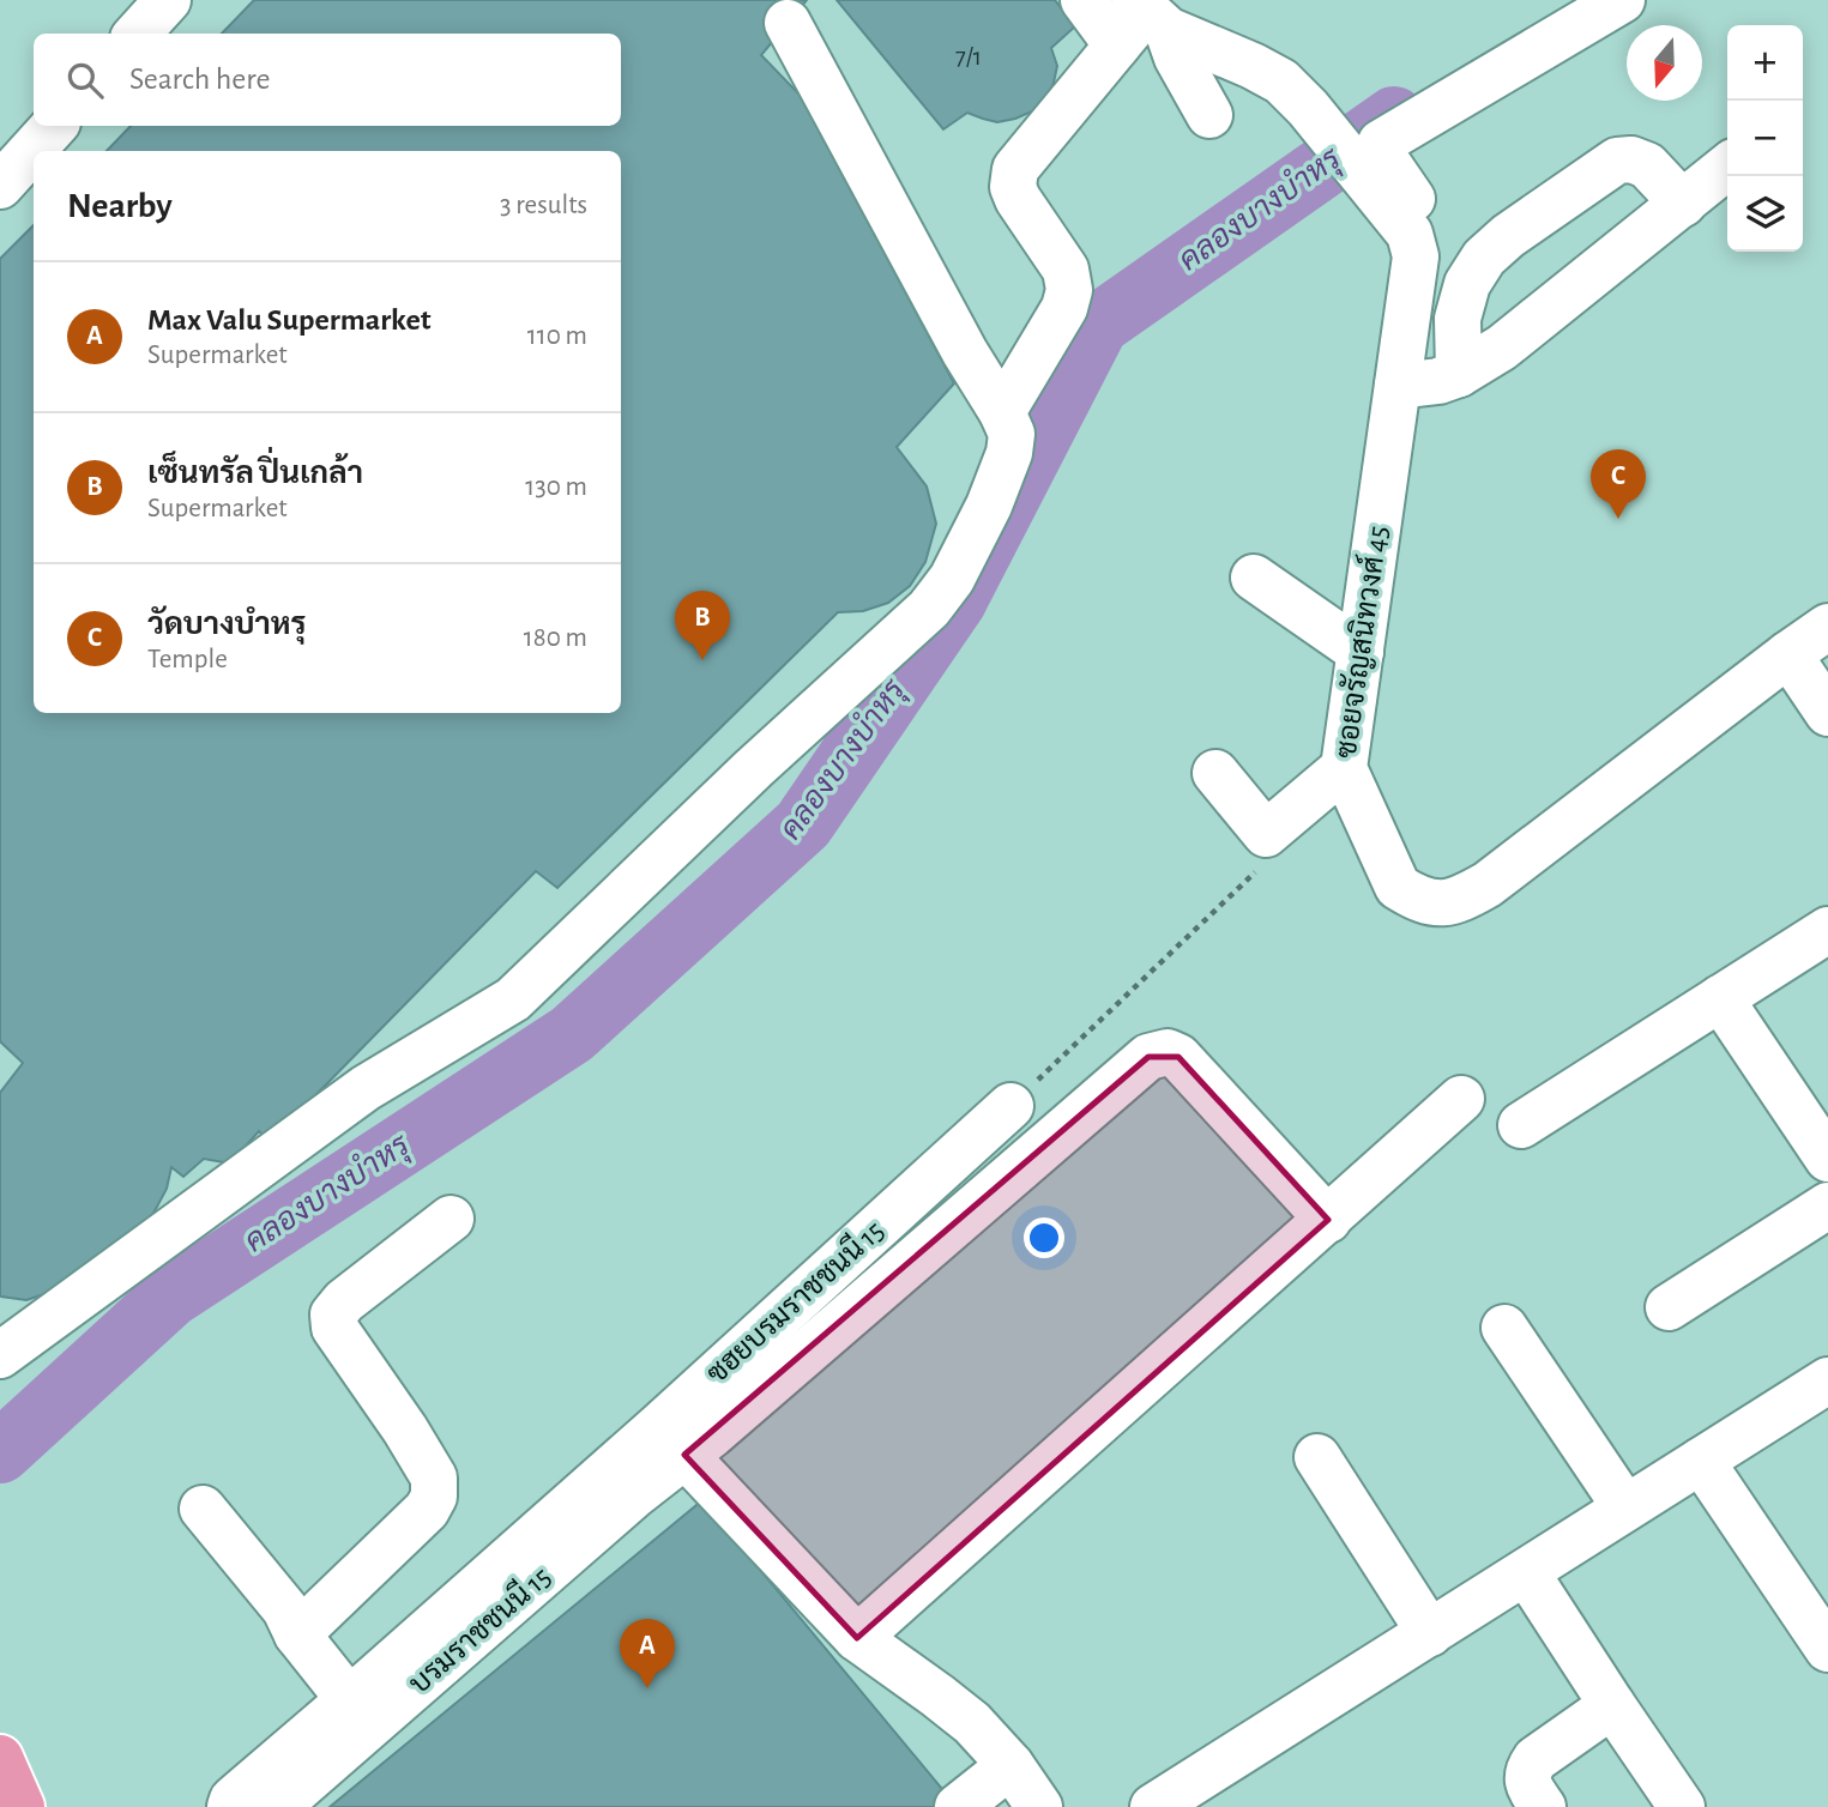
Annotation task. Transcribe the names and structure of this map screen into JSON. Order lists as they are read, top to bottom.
{
  "streets": {
    "street": ["ซอยจรัญสนิทวงศ์ 45", "ซฮยบรมราชชนนี 15", "บรมราชชนนี 15"]
  },
  "water": ["คลองบางบำหรุ"],
  "house_numbers": ["7/1"],
  "north": "bottom",
  "page": {
    "map_buttons": ["+", "−"],
    "search": "Search here",
    "heading": ["Nearby", "3 results"],
    "list": [
      {
        "mark": "A",
        "name": "Max Valu Supermarket",
        "note": "Supermarket",
        "value": "110 m"
      },
      {
        "mark": "B",
        "name": "เซ็นทรัล ปิ่นเกล้า",
        "note": "Supermarket",
        "value": "130 m"
      },
      {
        "mark": "C",
        "name": "วัดบางบำหรุ",
        "note": "Temple",
        "value": "180 m"
      }
    ],
    "pins": ["C", "B", "A"]
  }
}
